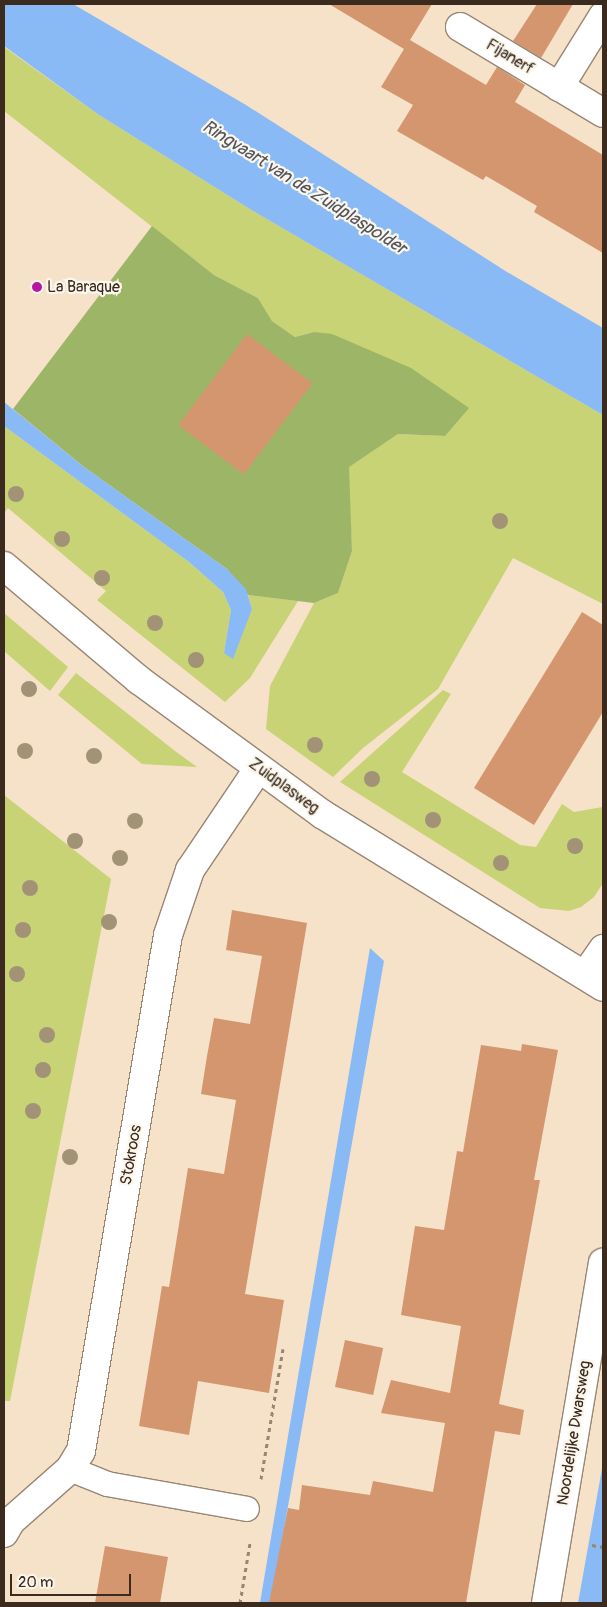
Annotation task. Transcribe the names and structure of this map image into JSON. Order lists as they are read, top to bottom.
{
  "streets": {
    "street": [
      "Fijanerf",
      "Zuidplasweg",
      "Stokroos",
      "Noordelijke Dwarsweg"
    ]
  },
  "crossings": [
    ["Zuidplasweg", "Stokroos"]
  ],
  "water": ["Ringvaart van de Zuidplaspolder"],
  "places": ["La Baraque"],
  "scale_bar": "20 m"
}
